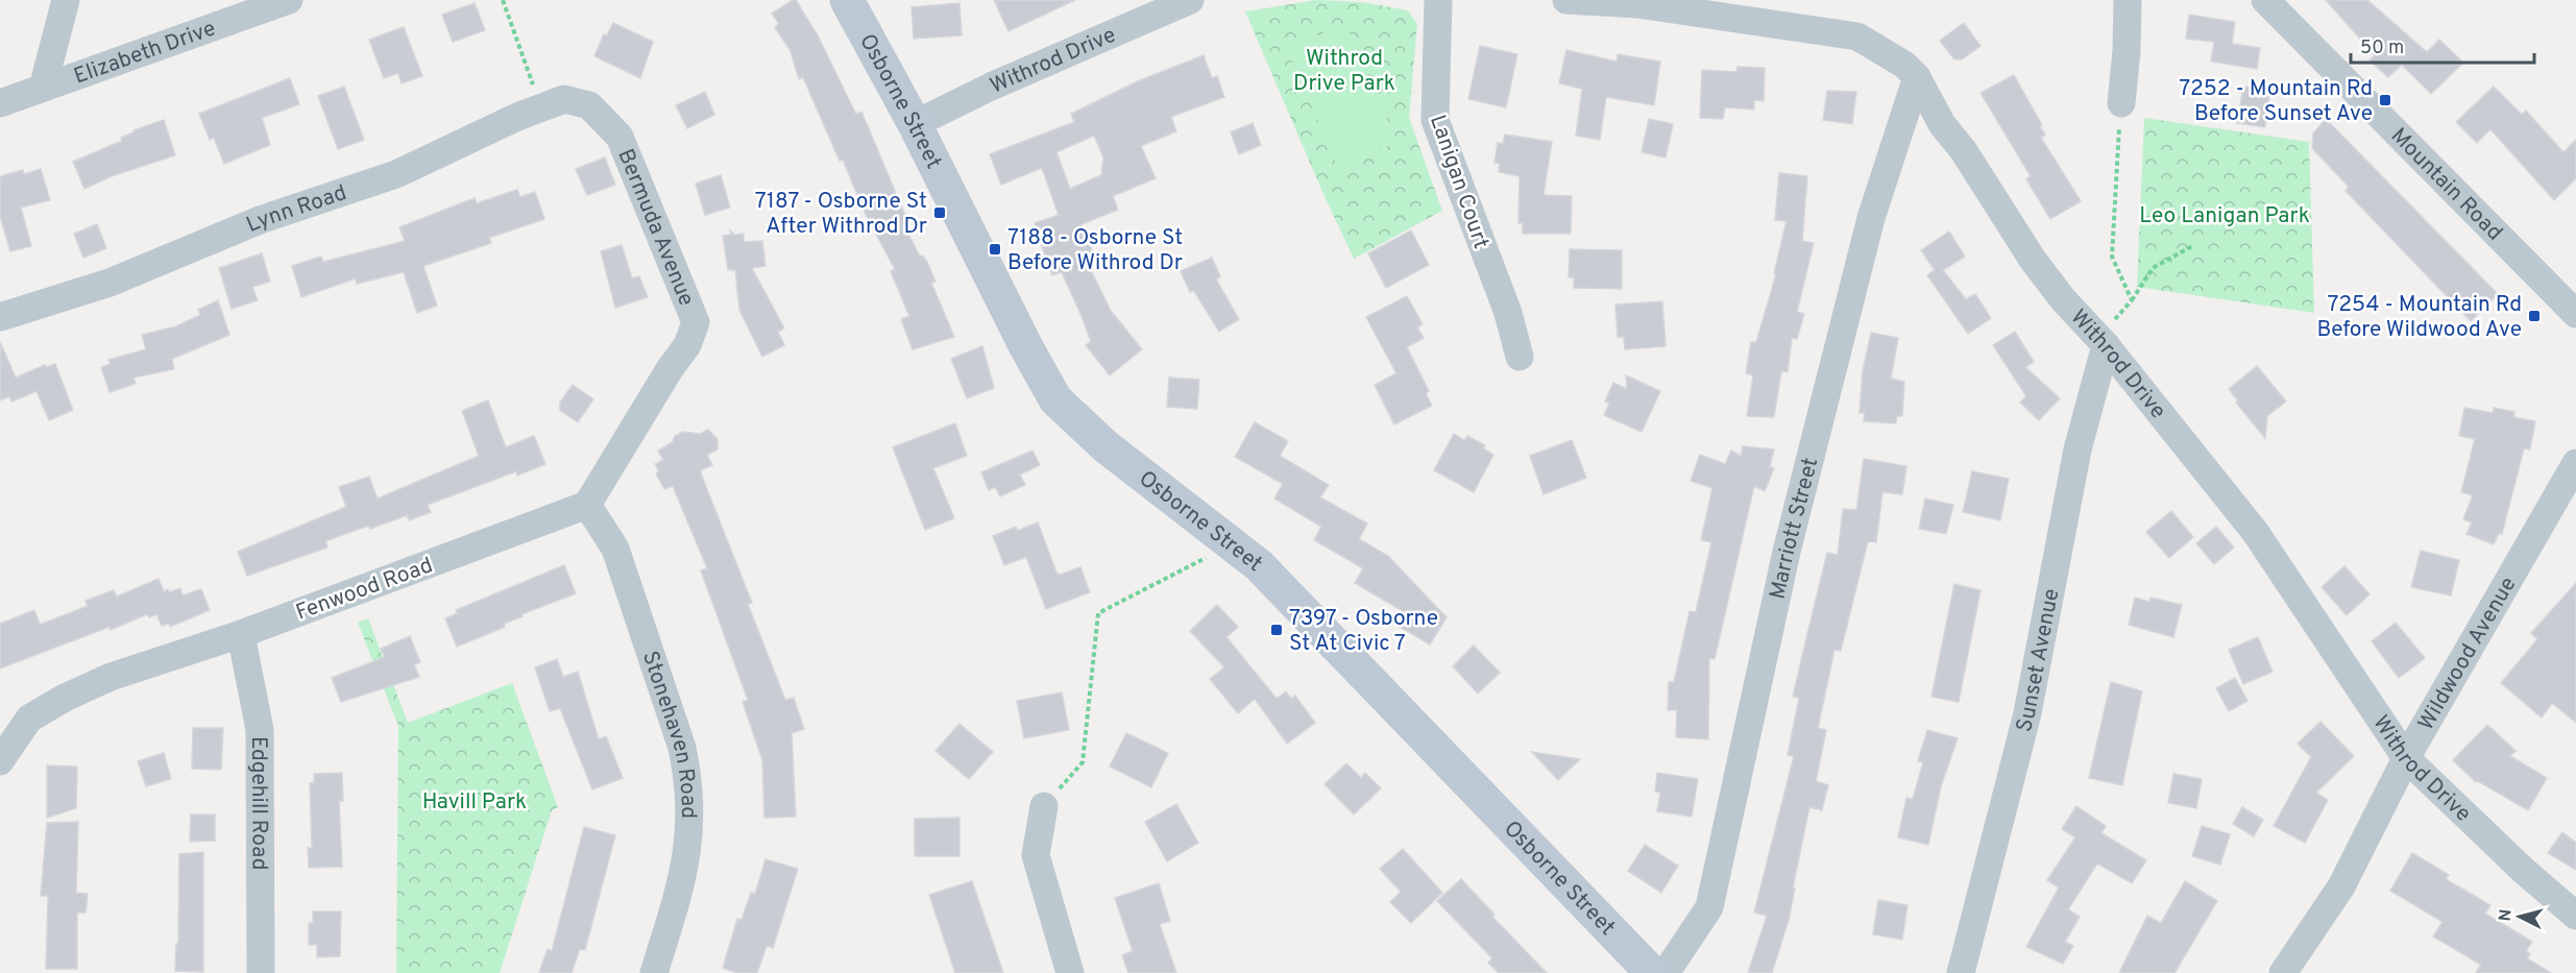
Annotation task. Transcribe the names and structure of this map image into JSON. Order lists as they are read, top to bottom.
{
  "streets": {
    "street": [
      "Elizabeth Drive",
      "Withrod Drive",
      "Osborne Street",
      "Lanigan Court",
      "Mountain Road",
      "Lynn Road",
      "Bermuda Avenue",
      "Marriott Street",
      "Fenwood Road",
      "Wildwood Avenue",
      "Sunset Avenue",
      "Stonehaven Road",
      "Edgehill Road"
    ]
  },
  "crossings": [
    ["Withrod Drive", "Osborne Street"],
    ["Withrod Drive", "Marriott Street"],
    ["Withrod Drive", "Wildwood Avenue"],
    ["Withrod Drive", "Sunset Avenue"],
    ["Lynn Road", "Bermuda Avenue"],
    ["Bermuda Avenue", "Fenwood Road"],
    ["Bermuda Avenue", "Stonehaven Road"],
    ["Fenwood Road", "Stonehaven Road"],
    ["Fenwood Road", "Edgehill Road"]
  ],
  "parks": ["Withrod Drive Park", "Leo Lanigan Park", "Havill Park"],
  "places": {
    "transit": [
      "7252 - Mountain Rd Before Sunset Ave",
      "7187 - Osborne St After Withrod Dr",
      "7188 - Osborne St Before Withrod Dr",
      "7254 - Mountain Rd Before Wildwood Ave",
      "7397 - Osborne St At Civic 7"
    ]
  },
  "scale_bar": "50 m",
  "north": "left"
}
